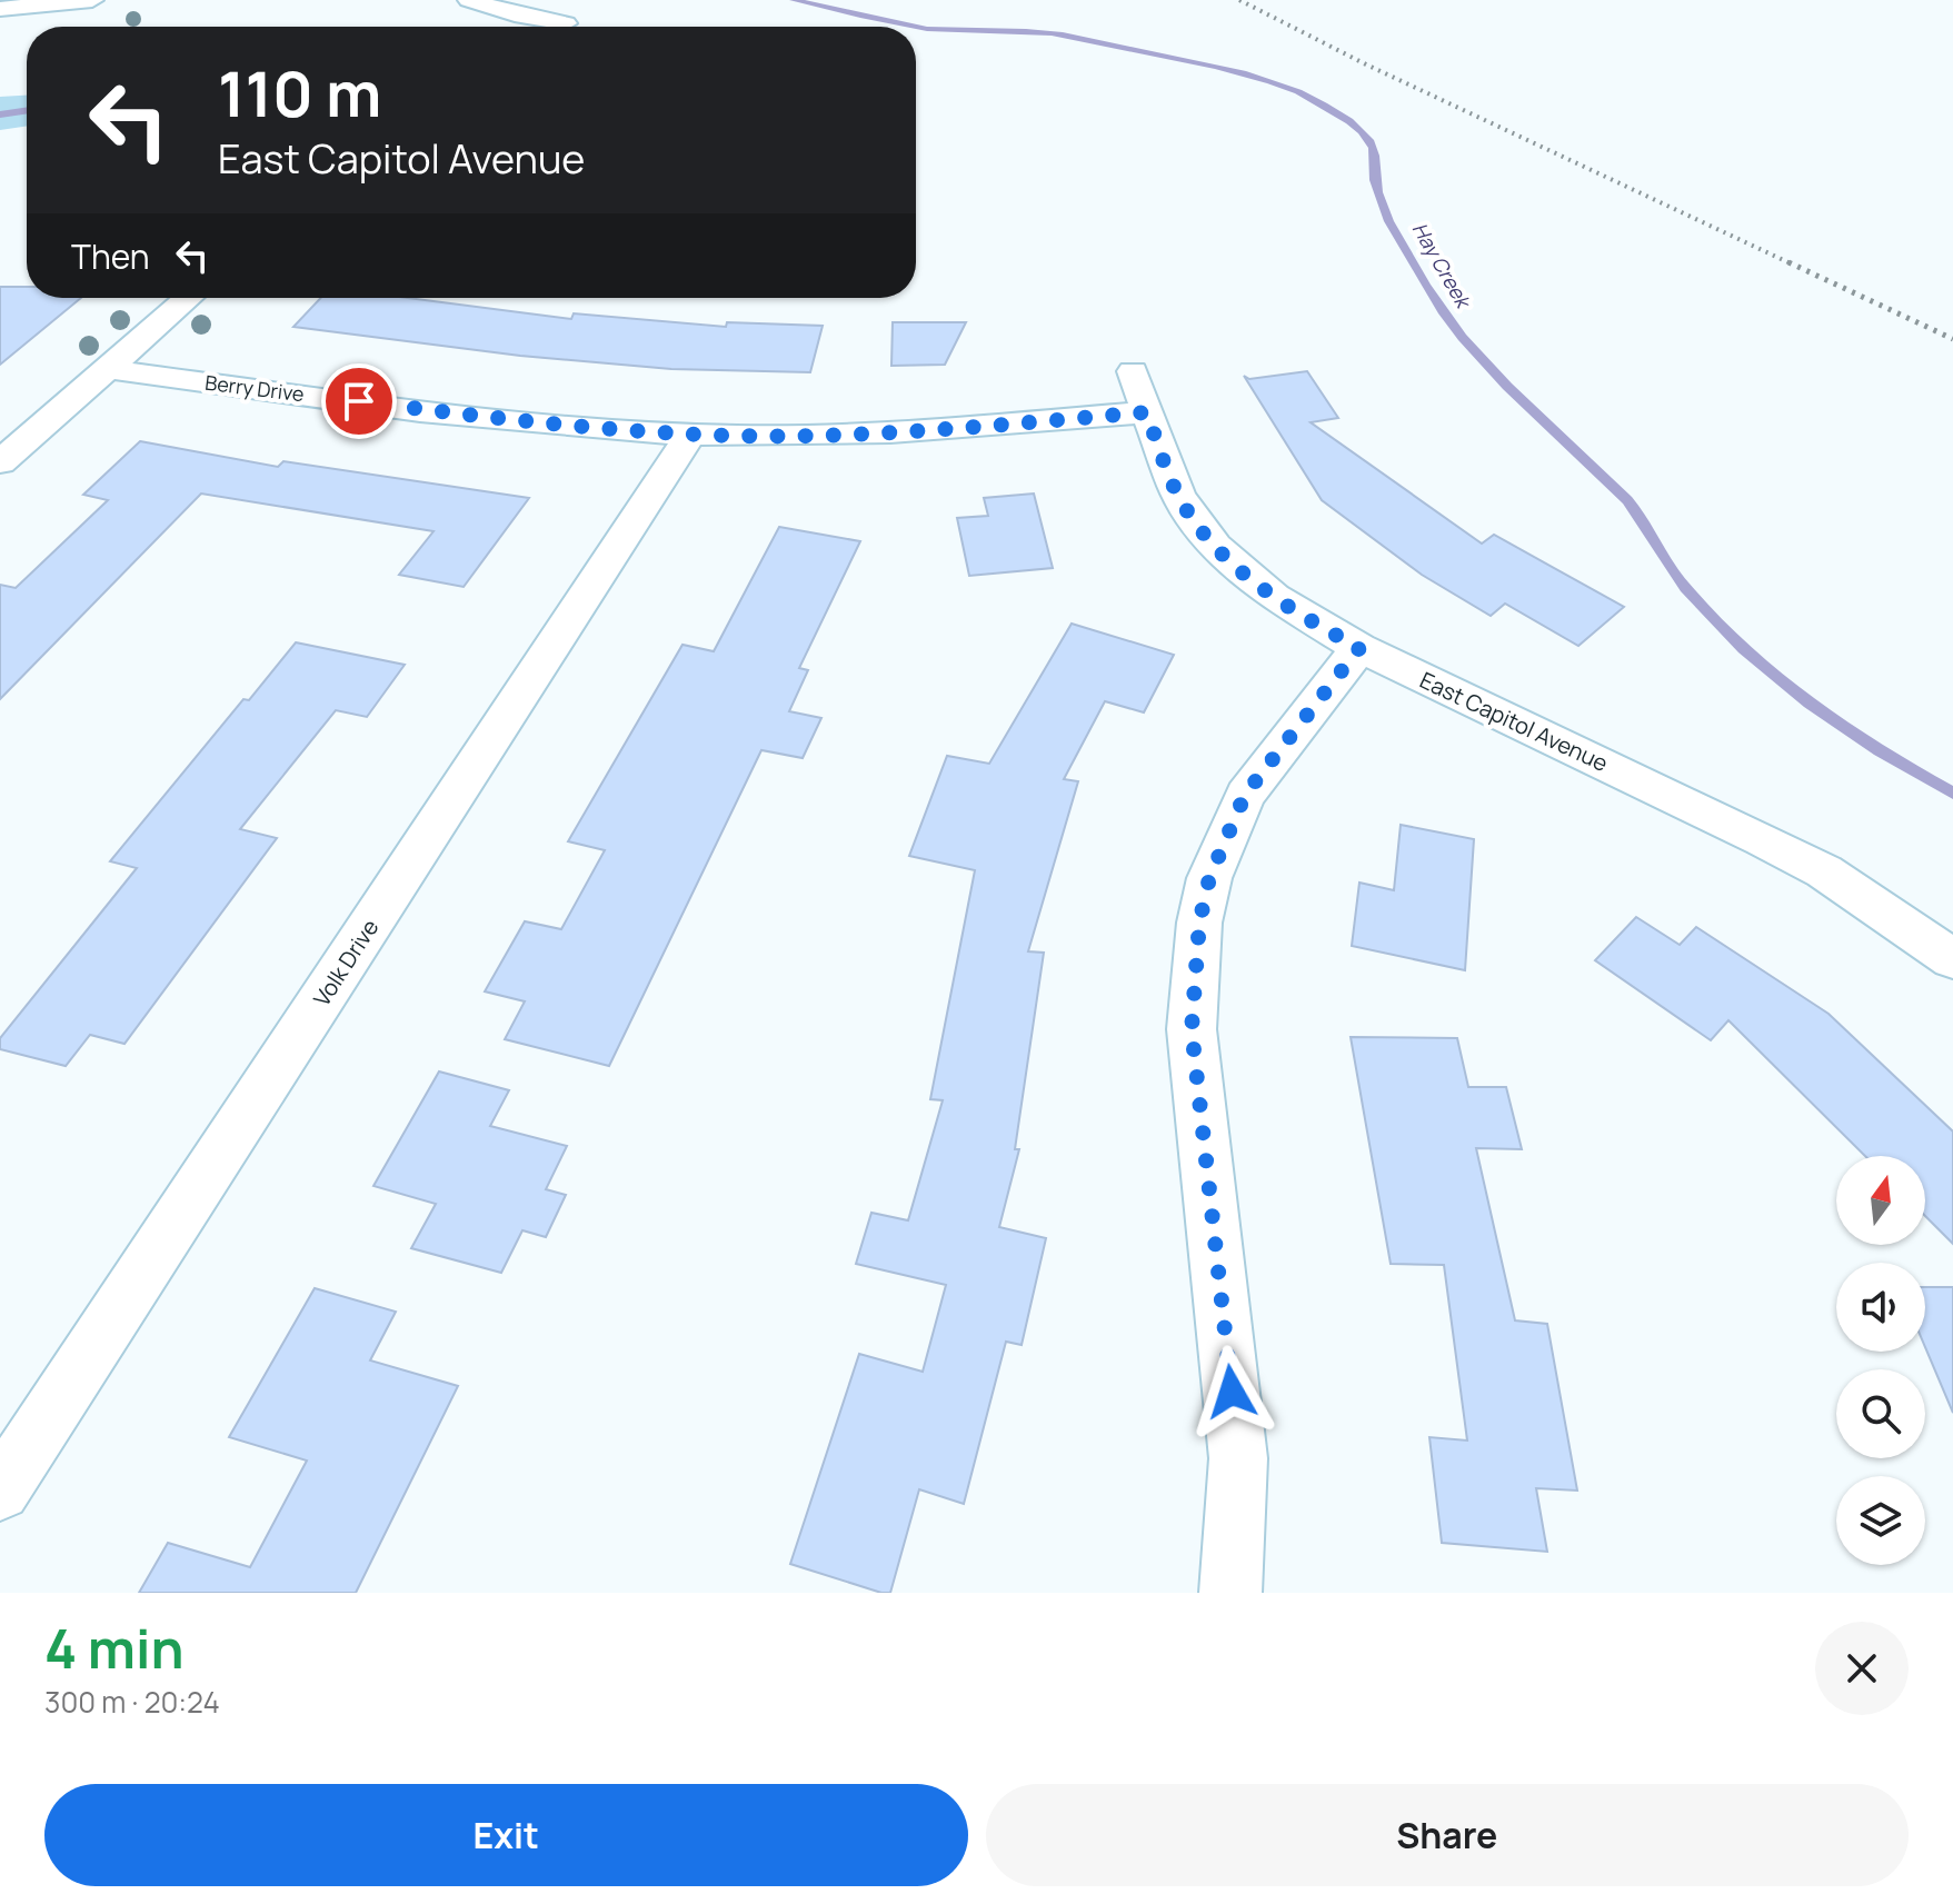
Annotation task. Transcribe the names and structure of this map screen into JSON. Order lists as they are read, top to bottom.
{
  "streets": {
    "street": ["Berry Drive", "East Capitol Avenue", "Volk Drive"]
  },
  "crossings": [
    ["Berry Drive", "East Capitol Avenue"],
    ["Berry Drive", "Volk Drive"]
  ],
  "water": ["Hay Creek"],
  "north": "top",
  "page": {
    "turn": ["110 m", "East Capitol Avenue"],
    "then": "Then",
    "heading": ["4 min", "300 m · 20:24"],
    "buttons": ["Exit", "Share"]
  }
}
